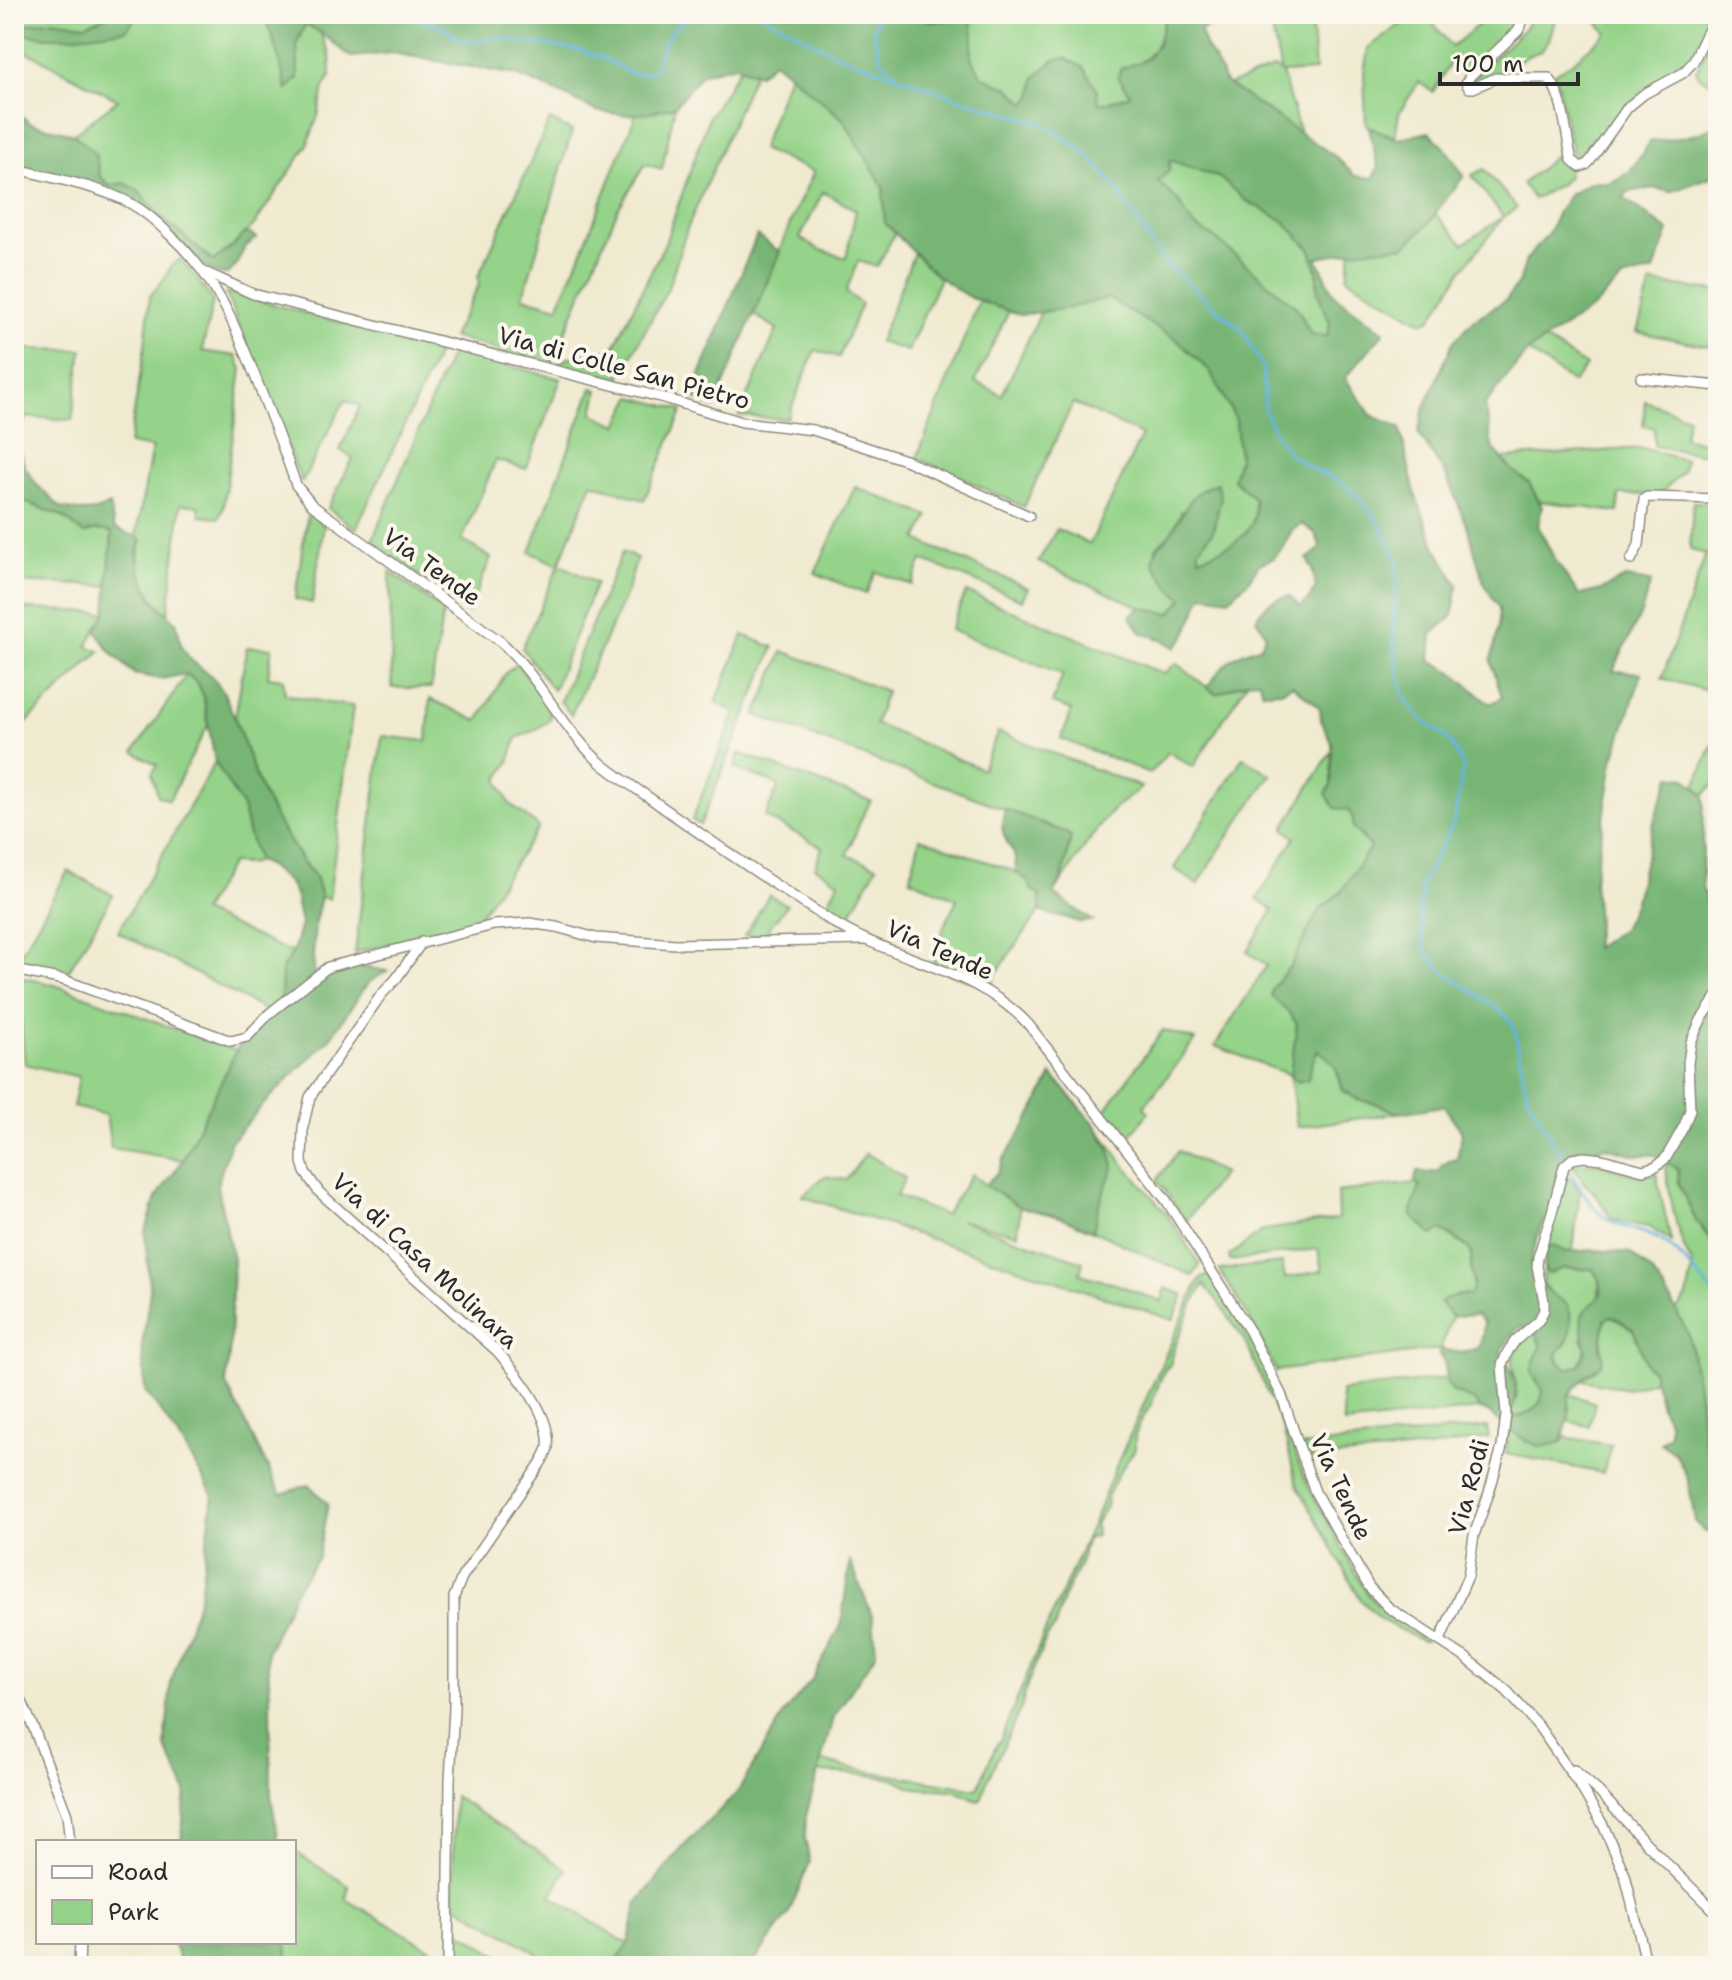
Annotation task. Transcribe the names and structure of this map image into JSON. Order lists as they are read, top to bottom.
{
  "streets": {
    "street": [
      "Via di Colle San Pietro",
      "Via Tende",
      "Via di Casa Molinara",
      "Via Rodi"
    ]
  },
  "crossings": [
    ["Via di Colle San Pietro", "Via Tende"],
    ["Via Tende", "Via Rodi"]
  ],
  "legend": ["Road", "Park"],
  "scale_bar": "100 m"
}
